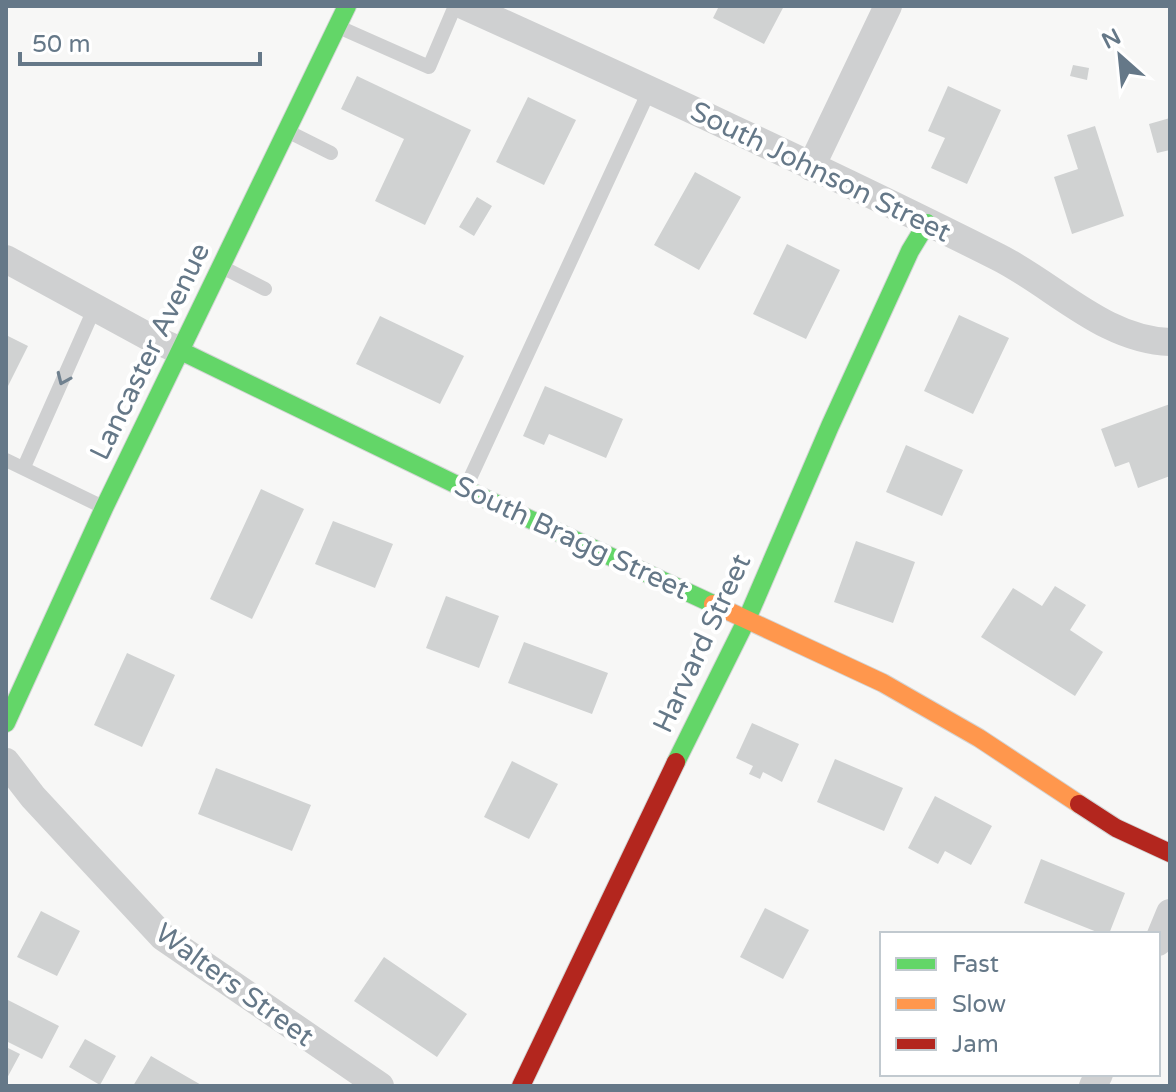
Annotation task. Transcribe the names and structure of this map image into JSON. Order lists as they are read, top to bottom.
{
  "streets": {
    "street": [
      "South Johnson Street",
      "Lancaster Avenue",
      "South Bragg Street",
      "Harvard Street",
      "Walters Street"
    ]
  },
  "crossings": [
    ["South Johnson Street", "Harvard Street"],
    ["Lancaster Avenue", "South Bragg Street"],
    ["South Bragg Street", "Harvard Street"]
  ],
  "legend": ["Fast", "Slow", "Jam"],
  "scale_bar": "50 m",
  "north": "top left"
}
